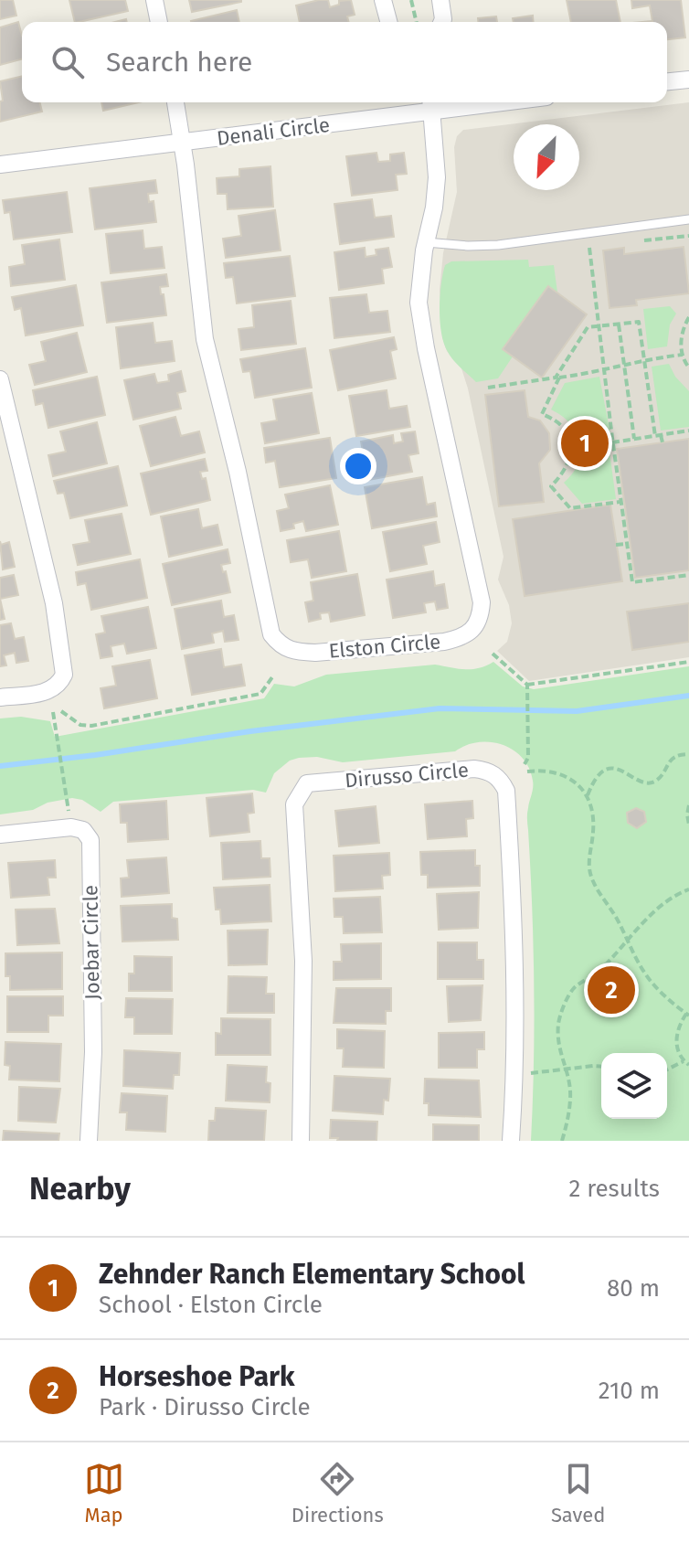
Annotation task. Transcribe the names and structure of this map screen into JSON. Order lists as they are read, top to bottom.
{
  "streets": {
    "street": [
      "Denali Circle",
      "Elston Circle",
      "Dirusso Circle",
      "Joebar Circle"
    ]
  },
  "crossings": [
    ["Denali Circle", "Elston Circle"]
  ],
  "north": "bottom left",
  "page": {
    "search": "Search here",
    "pins": ["1", "2"],
    "heading": ["Nearby", "2 results"],
    "list": [
      {
        "mark": "1",
        "name": "Zehnder Ranch Elementary School",
        "note": "School · Elston Circle",
        "value": "80 m"
      },
      {
        "mark": "2",
        "name": "Horseshoe Park",
        "note": "Park · Dirusso Circle",
        "value": "210 m"
      }
    ],
    "nav": ["Map", "Directions", "Saved"]
  }
}
